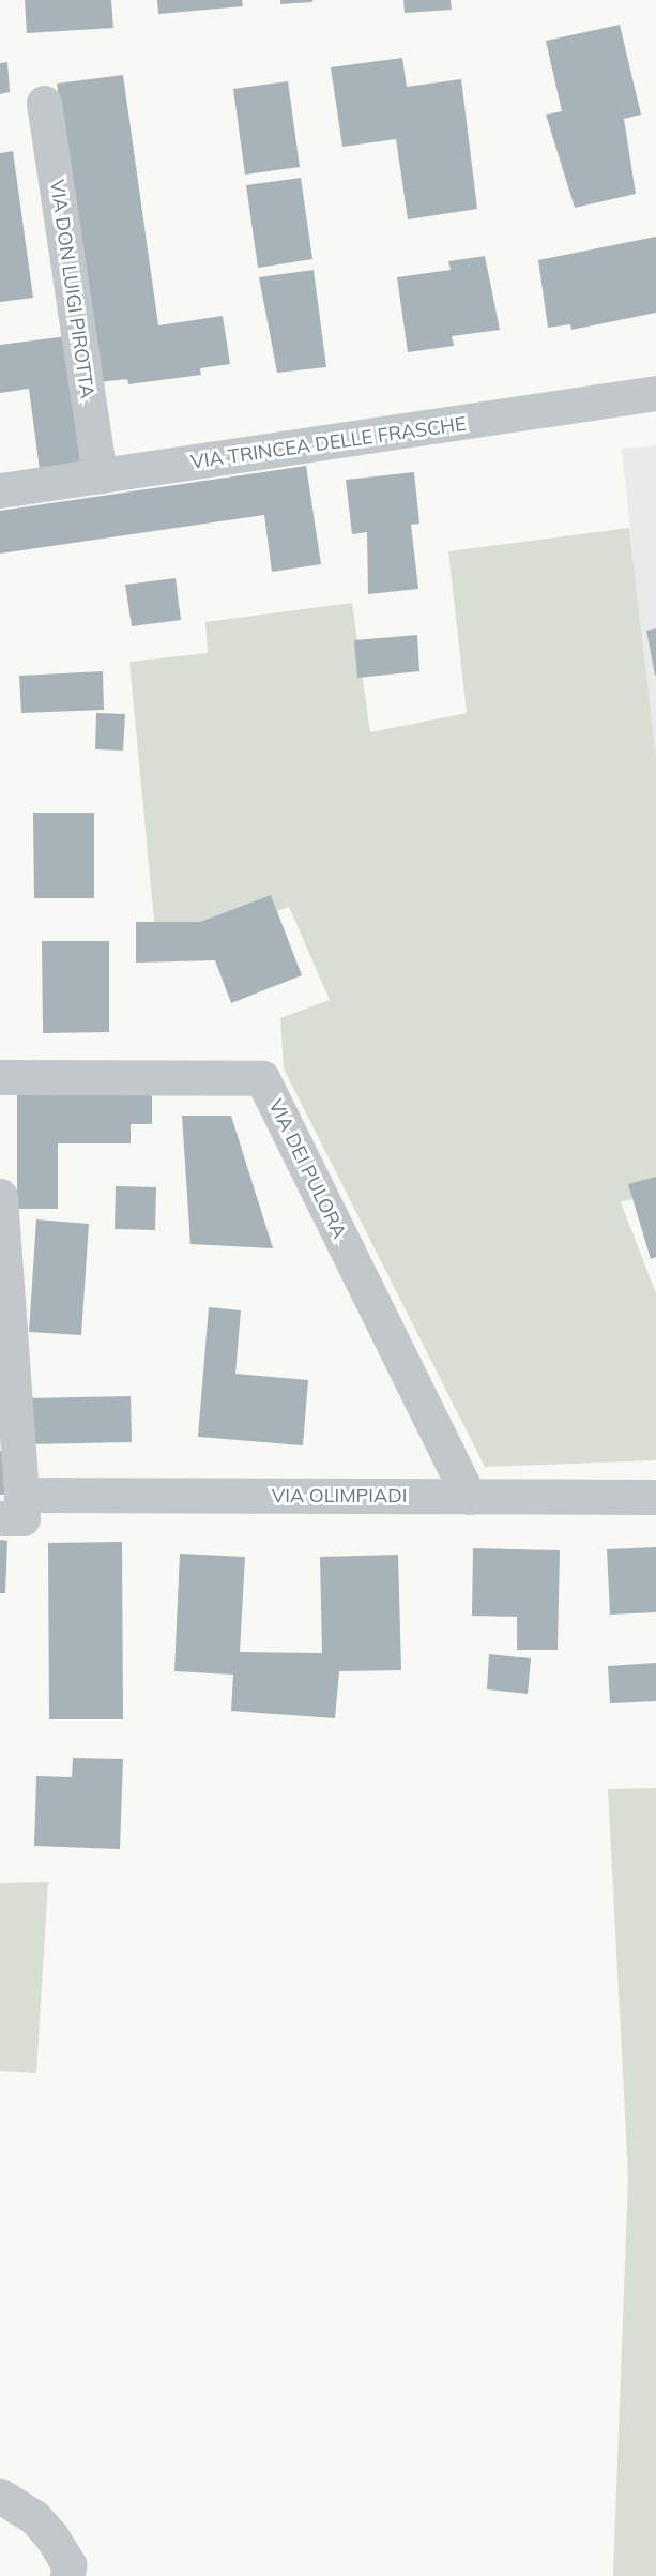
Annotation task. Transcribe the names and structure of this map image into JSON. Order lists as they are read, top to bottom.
{
  "streets": {
    "street": [
      "VIA DON LUIGI PIROTTA",
      "VIA TRINCEA DELLE FRASCHE",
      "VIA DEI PULORA",
      "VIA OLIMPIADI"
    ]
  },
  "crossings": [
    ["VIA DON LUIGI PIROTTA", "VIA TRINCEA DELLE FRASCHE"],
    ["VIA DEI PULORA", "VIA OLIMPIADI"]
  ]
}
